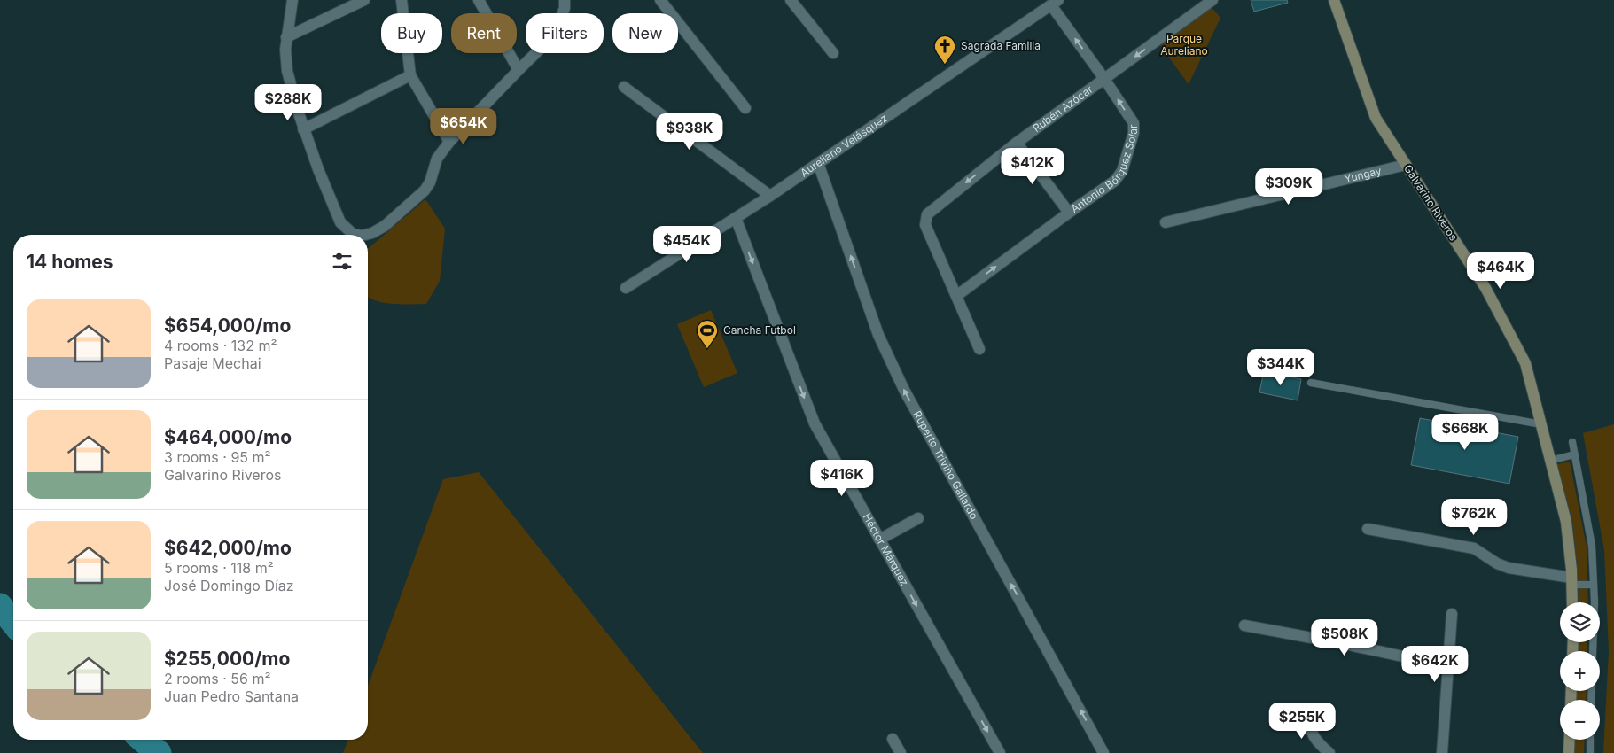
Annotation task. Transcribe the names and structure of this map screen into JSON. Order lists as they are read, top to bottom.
{
  "streets": {
    "street": [
      "Rubén Azócar",
      "Aureliano Velásquez",
      "Antonio Bórquez Solar",
      "Yungay",
      "Galvarino Riveros",
      "Ruperto Triviño Gallardo",
      "Héctor Márquez"
    ]
  },
  "crossings": [
    ["Rubén Azócar", "Antonio Bórquez Solar"],
    ["Aureliano Velásquez", "Antonio Bórquez Solar"],
    ["Aureliano Velásquez", "Ruperto Triviño Gallardo"],
    ["Aureliano Velásquez", "Héctor Márquez"],
    ["Yungay", "Galvarino Riveros"]
  ],
  "one_way": ["Rubén Azócar", "Ruperto Triviño Gallardo", "Héctor Márquez"],
  "parks": ["Parque Aureliano"],
  "places": {
    "church": ["Sagrada Familia"],
    "sports": ["Cancha Futbol"]
  },
  "page": {
    "chip": [
      "Buy",
      "Rent",
      "Filters",
      "New"
    ],
    "price": [
      "$288K",
      "$654K",
      "$938K",
      "$412K",
      "$309K",
      "$454K",
      "$464K",
      "$344K",
      "$668K",
      "$416K",
      "$762K",
      "$508K",
      "$642K",
      "$255K"
    ],
    "heading": "14 homes",
    "list": [
      {
        "name": "$654,000/mo",
        "note": "4 rooms · 132 m² · Pasaje Mechai"
      },
      {
        "name": "$464,000/mo",
        "note": "3 rooms · 95 m² · Galvarino Riveros"
      },
      {
        "name": "$642,000/mo",
        "note": "5 rooms · 118 m² · José Domingo Díaz"
      },
      {
        "name": "$255,000/mo",
        "note": "2 rooms · 56 m² · Juan Pedro Santana"
      }
    ],
    "map_buttons": ["+", "−"]
  }
}
